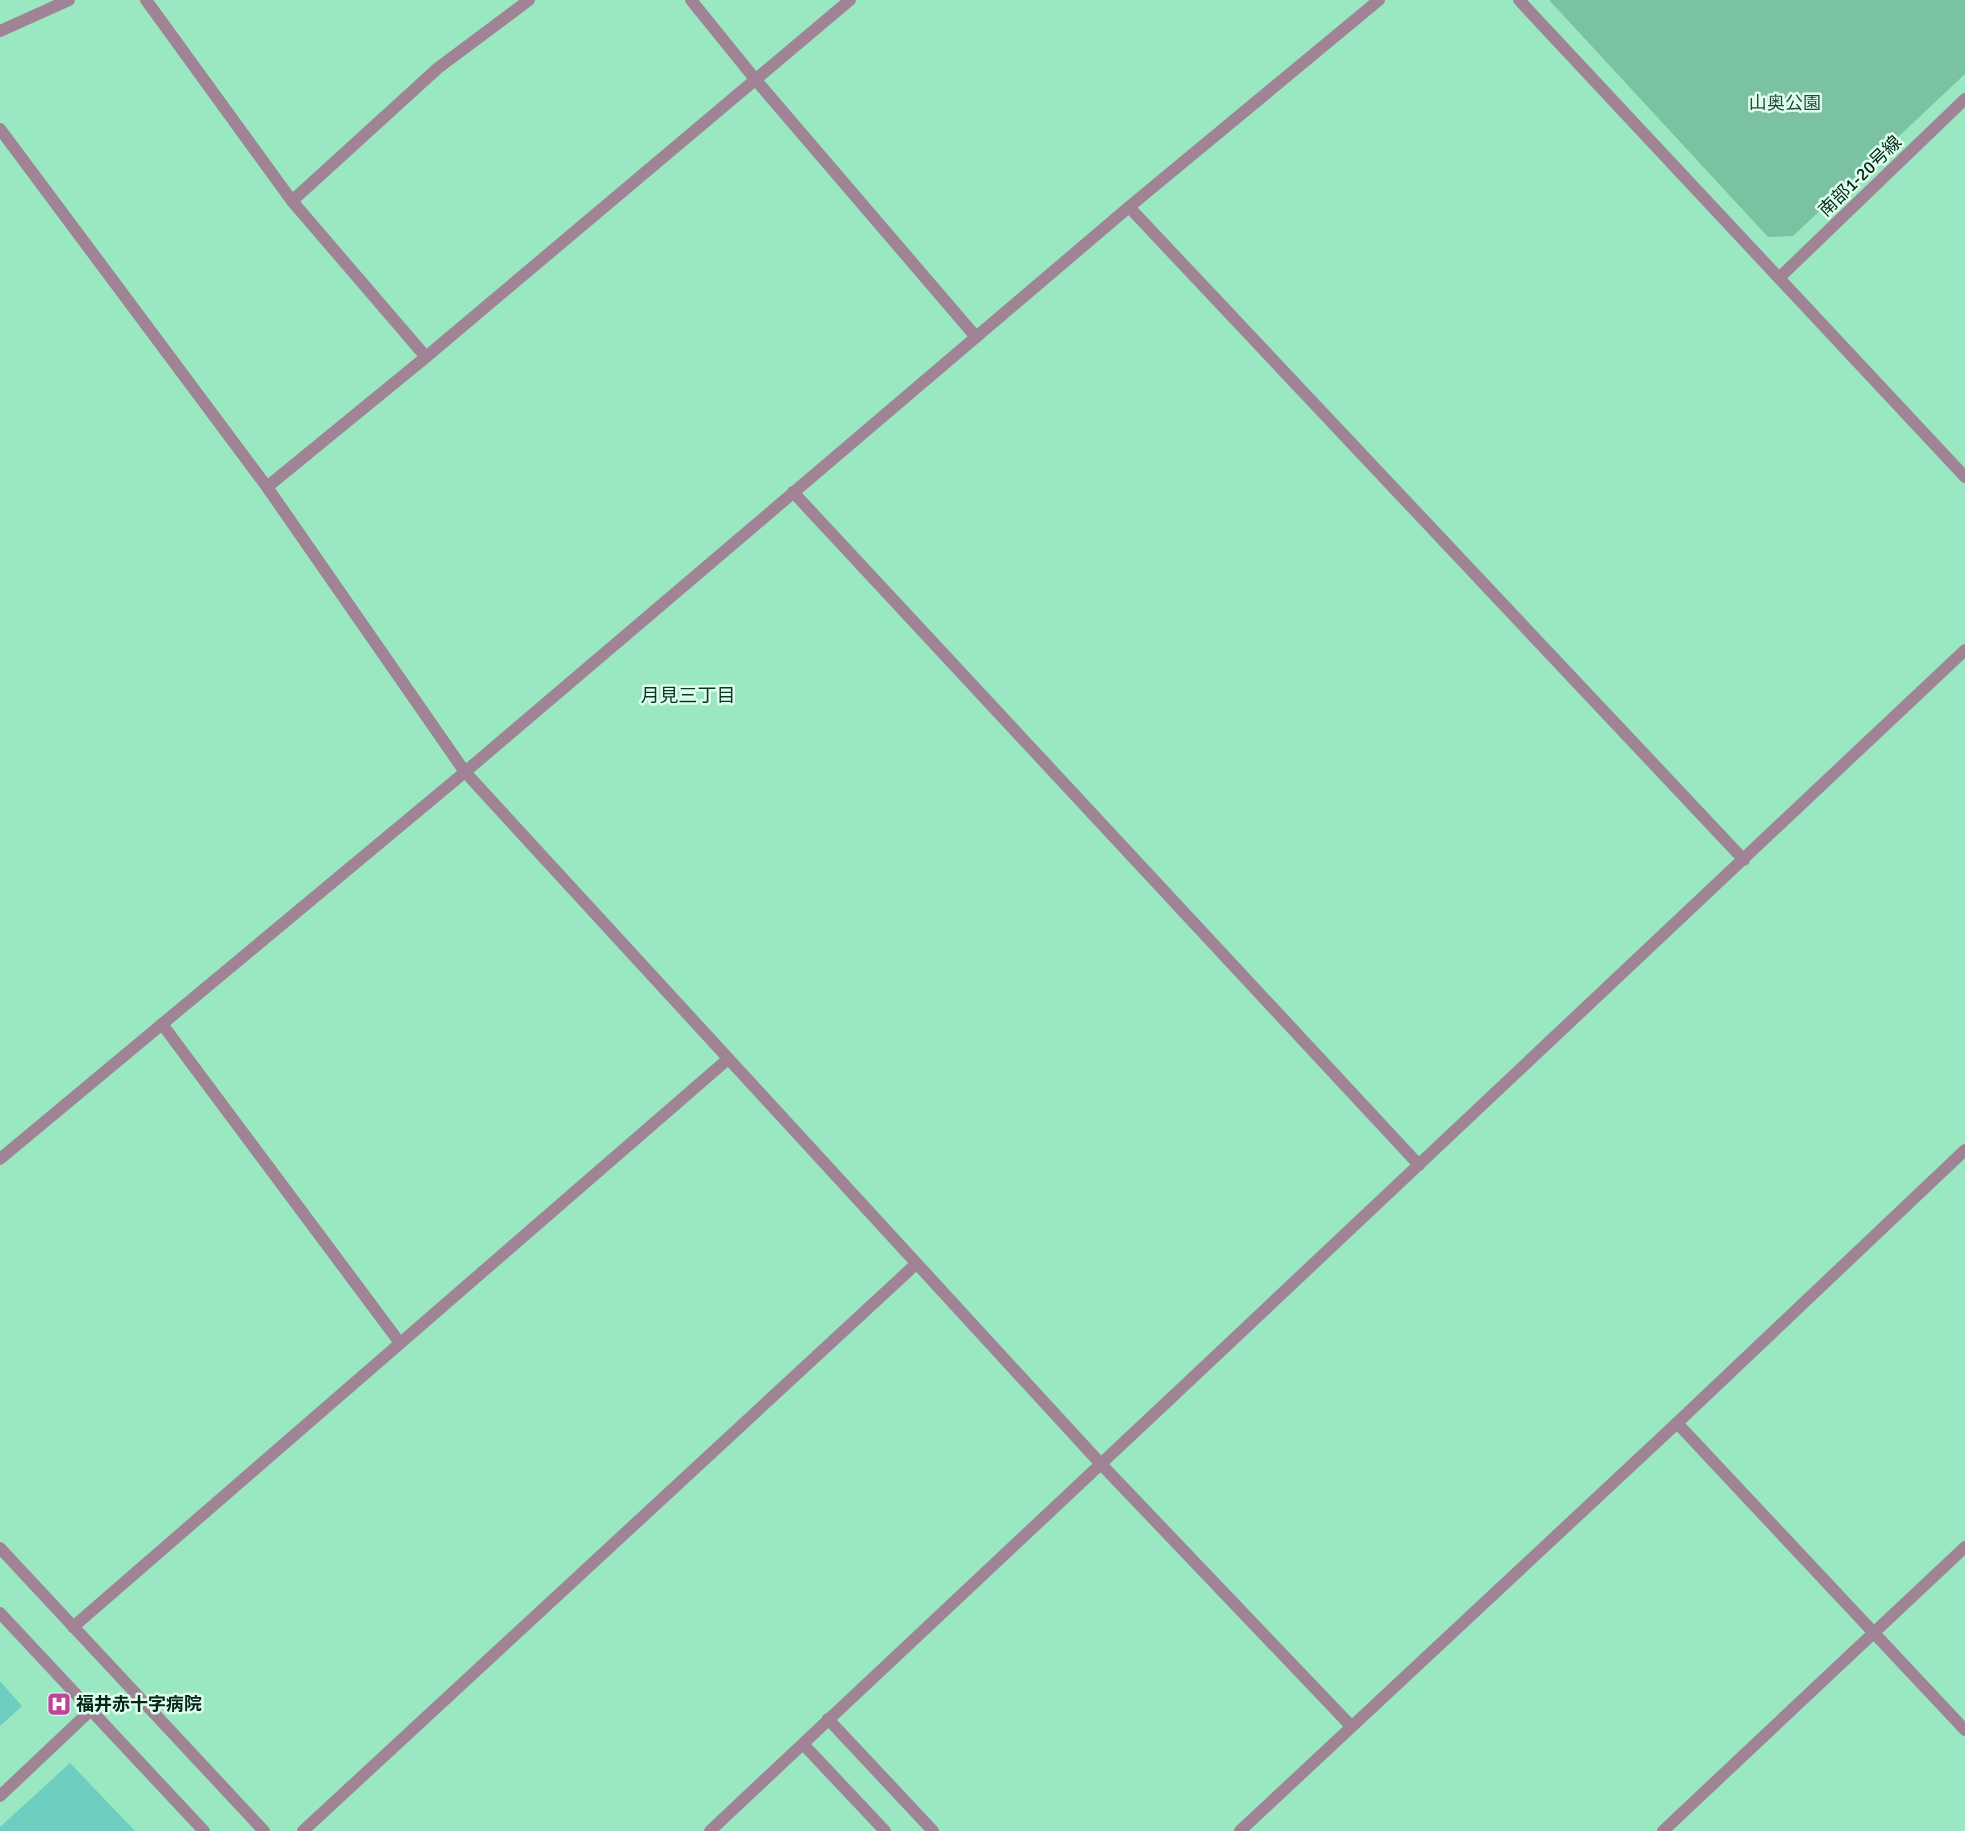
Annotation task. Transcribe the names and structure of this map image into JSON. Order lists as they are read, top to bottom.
{
  "streets": {
    "street": ["南部1-20号線"]
  },
  "districts": ["月見三丁目"],
  "parks": ["山奥公園"],
  "places": {
    "hospital": ["福井赤十字病院"]
  }
}
